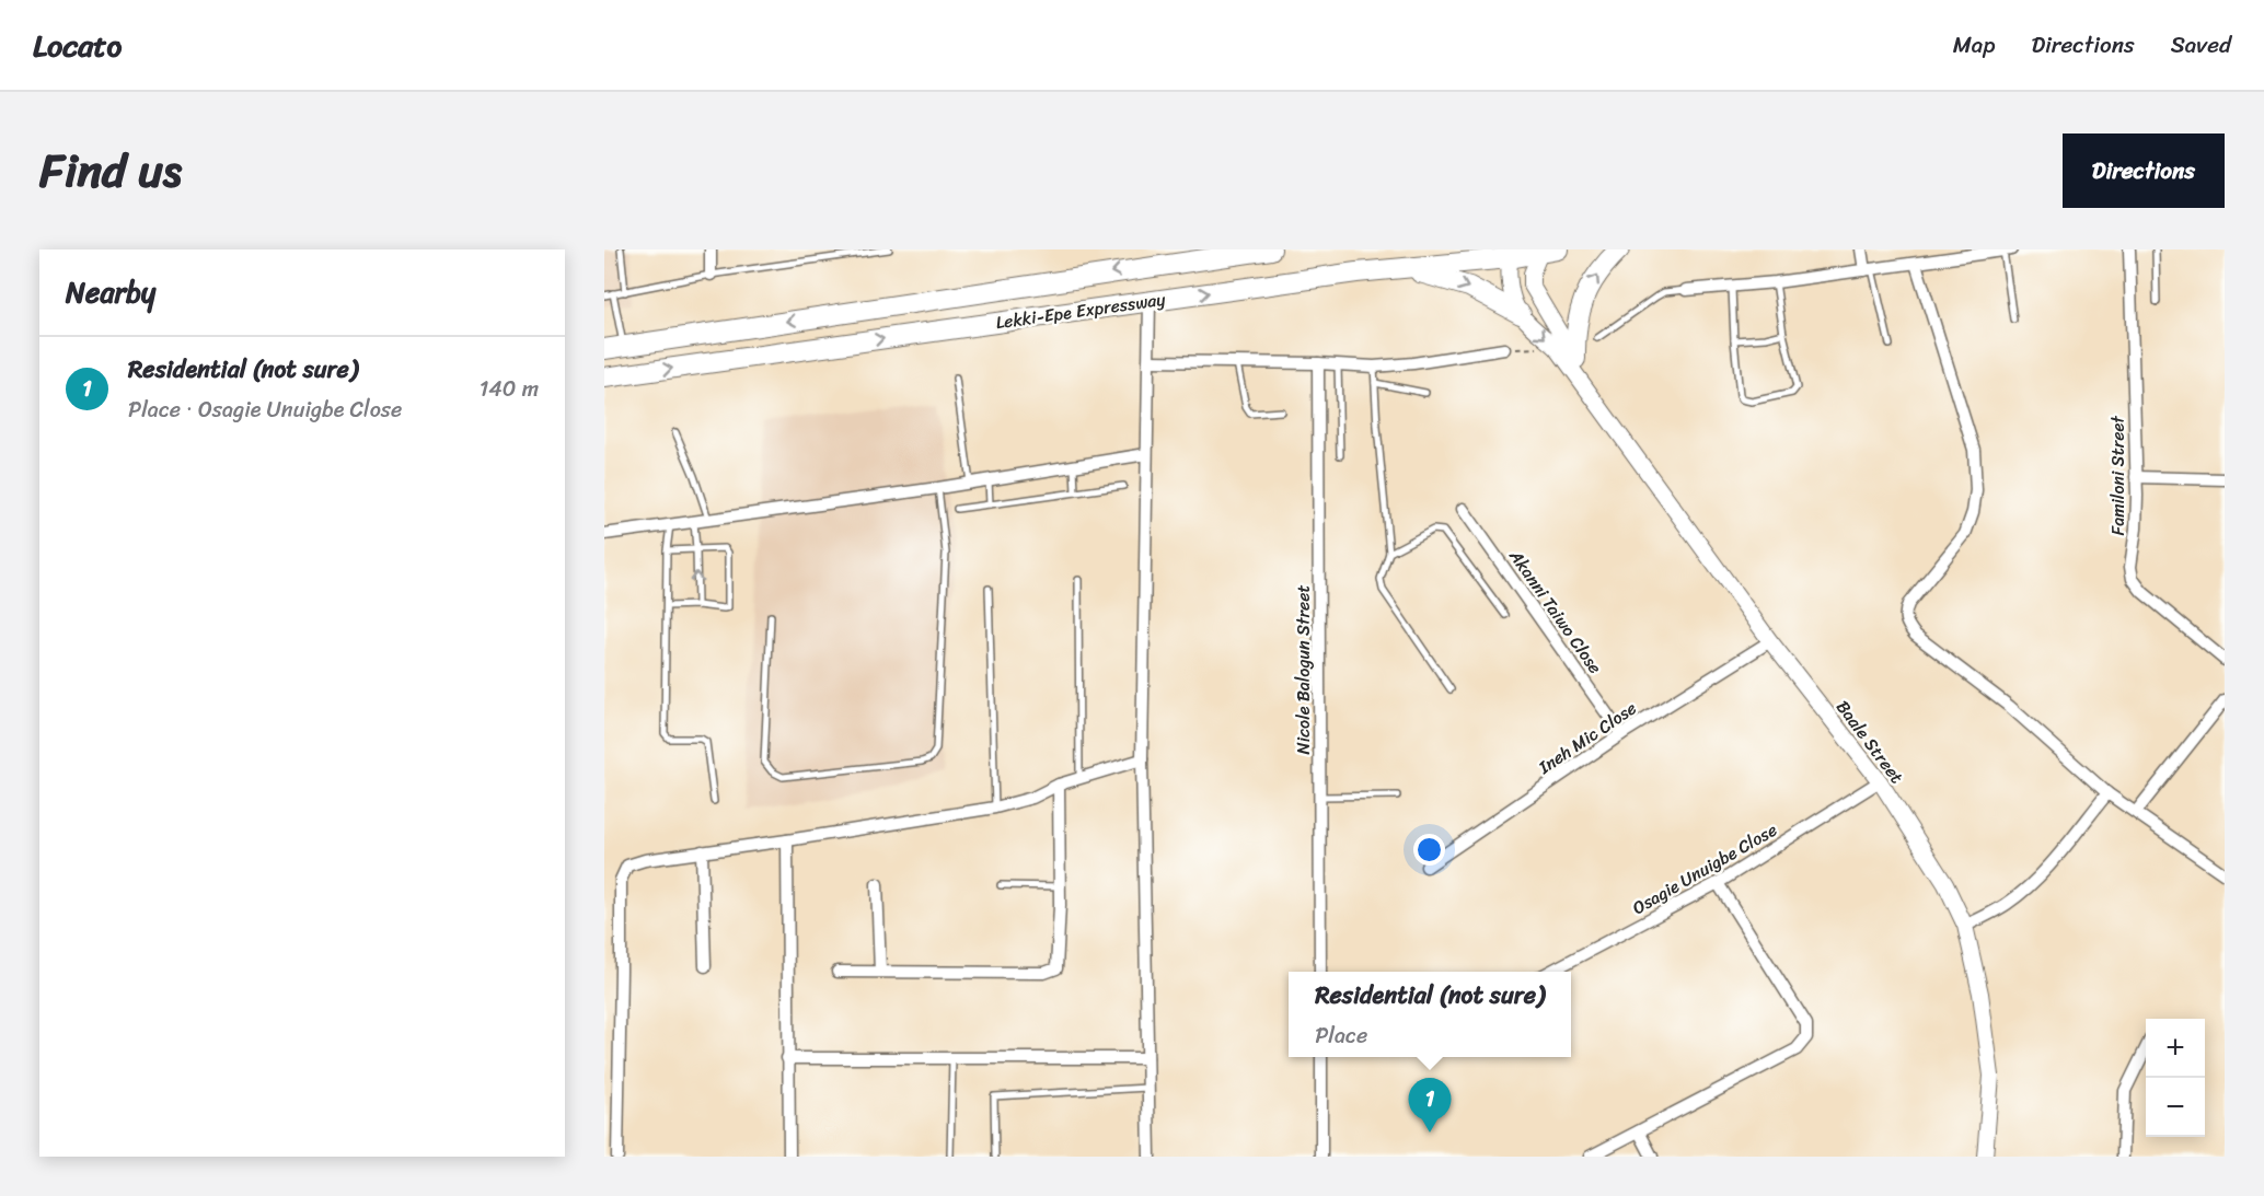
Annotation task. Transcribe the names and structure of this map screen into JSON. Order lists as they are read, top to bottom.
{
  "streets": {
    "highway": ["Lekki-Epe Expressway"],
    "street": [
      "Familoni Street",
      "Akanni Taiwo Close",
      "Nicole Balogun Street",
      "Ineh Mic Close",
      "Baale Street",
      "Osagie Unuigbe Close"
    ]
  },
  "crossings": [
    ["Akanni Taiwo Close", "Ineh Mic Close"],
    ["Ineh Mic Close", "Baale Street"],
    ["Baale Street", "Osagie Unuigbe Close"]
  ],
  "page": {
    "header": "Locato",
    "nav": ["Map", "Directions", "Saved"],
    "title": "Find us",
    "buttons": "Directions",
    "heading": "Nearby",
    "list": [
      {
        "mark": "1",
        "name": "Residential (not sure)",
        "note": "Place · Osagie Unuigbe Close",
        "value": "140 m"
      }
    ],
    "popup": ["Residential (not sure)", "Place"],
    "map_buttons": ["+", "−"],
    "pins": "1"
  }
}
